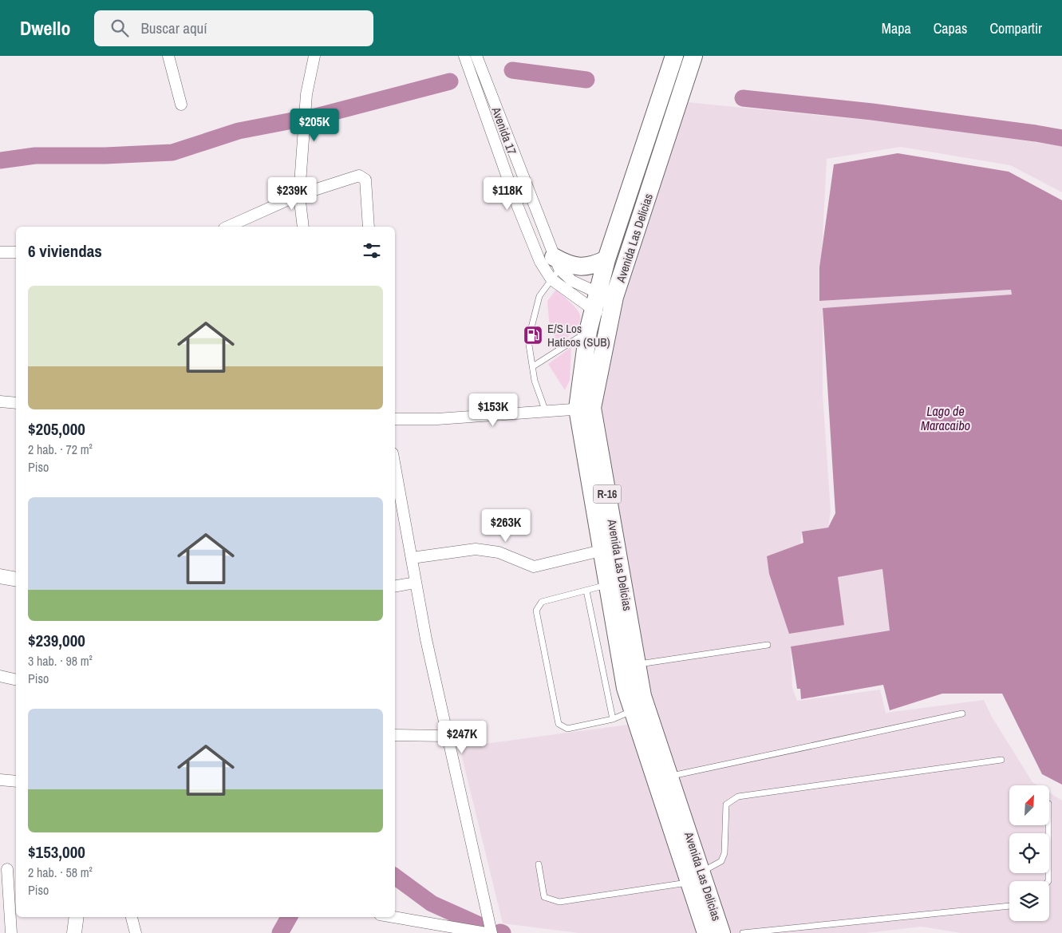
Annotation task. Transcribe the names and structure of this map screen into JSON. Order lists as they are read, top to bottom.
{
  "streets": {
    "main road": ["Avenida Las Delicias", "R-16"],
    "street": ["Avenida 17"]
  },
  "crossings": [
    ["Avenida 17", "Avenida Las Delicias"]
  ],
  "water": ["Lago de Maracaibo"],
  "places": {
    "fuel station": ["E/S Los Haticos (SUB)"]
  },
  "north": "top right",
  "page": {
    "header": "Dwello",
    "search": "Buscar aquí",
    "nav": ["Mapa", "Capas", "Compartir"],
    "price": [
      "$205K",
      "$239K",
      "$118K",
      "$153K",
      "$263K",
      "$247K"
    ],
    "heading": "6 viviendas",
    "list": [
      {
        "name": "$205,000",
        "note": "2 hab. · 72 m² · Piso"
      },
      {
        "name": "$239,000",
        "note": "3 hab. · 98 m² · Piso"
      },
      {
        "name": "$153,000",
        "note": "2 hab. · 58 m² · Piso"
      }
    ]
  }
}
